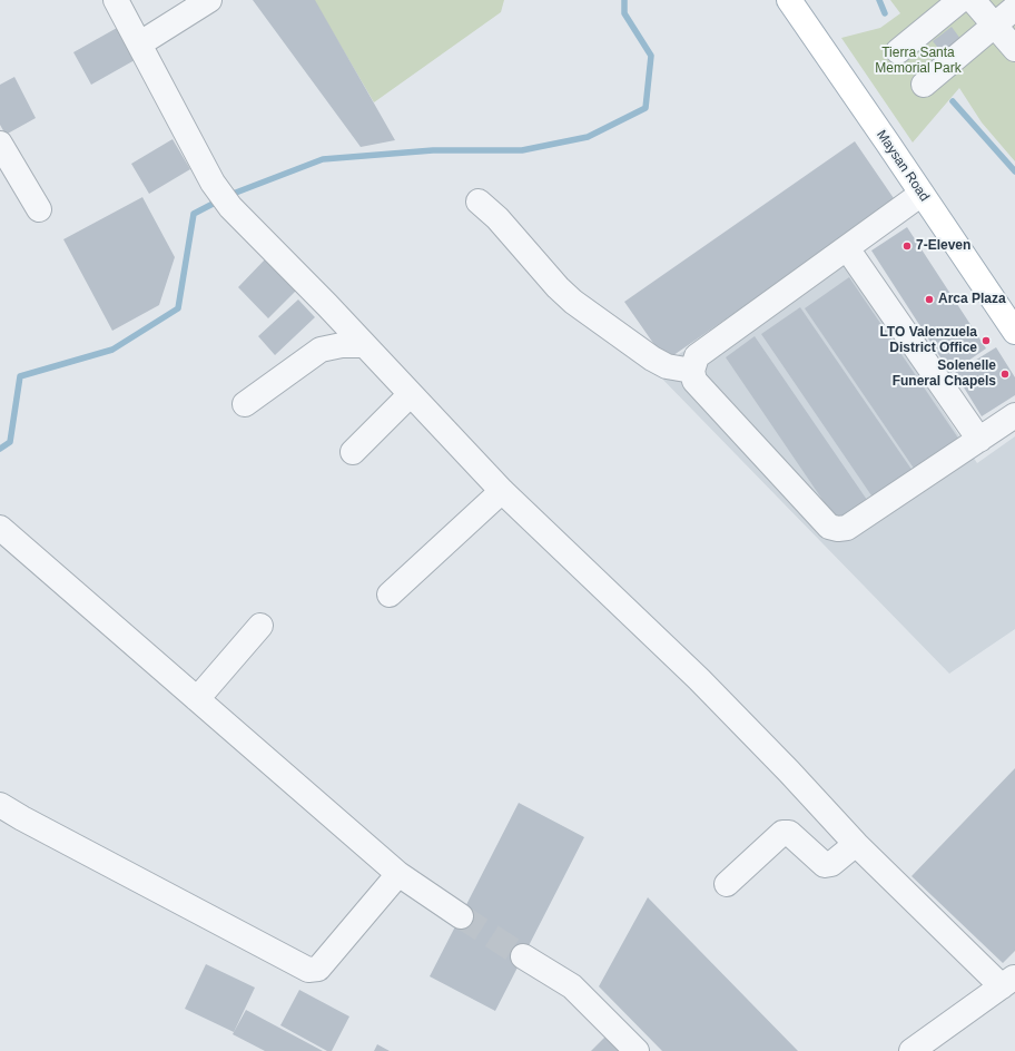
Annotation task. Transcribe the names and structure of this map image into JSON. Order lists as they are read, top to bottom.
{
  "streets": {
    "main road": ["Maysan Road"]
  },
  "parks": ["Tierra Santa Memorial Park"],
  "places": [
    "7-Eleven",
    "Arca Plaza",
    "LTO Valenzuela District Office",
    "Solenelle Funeral Chapels"
  ]
}
